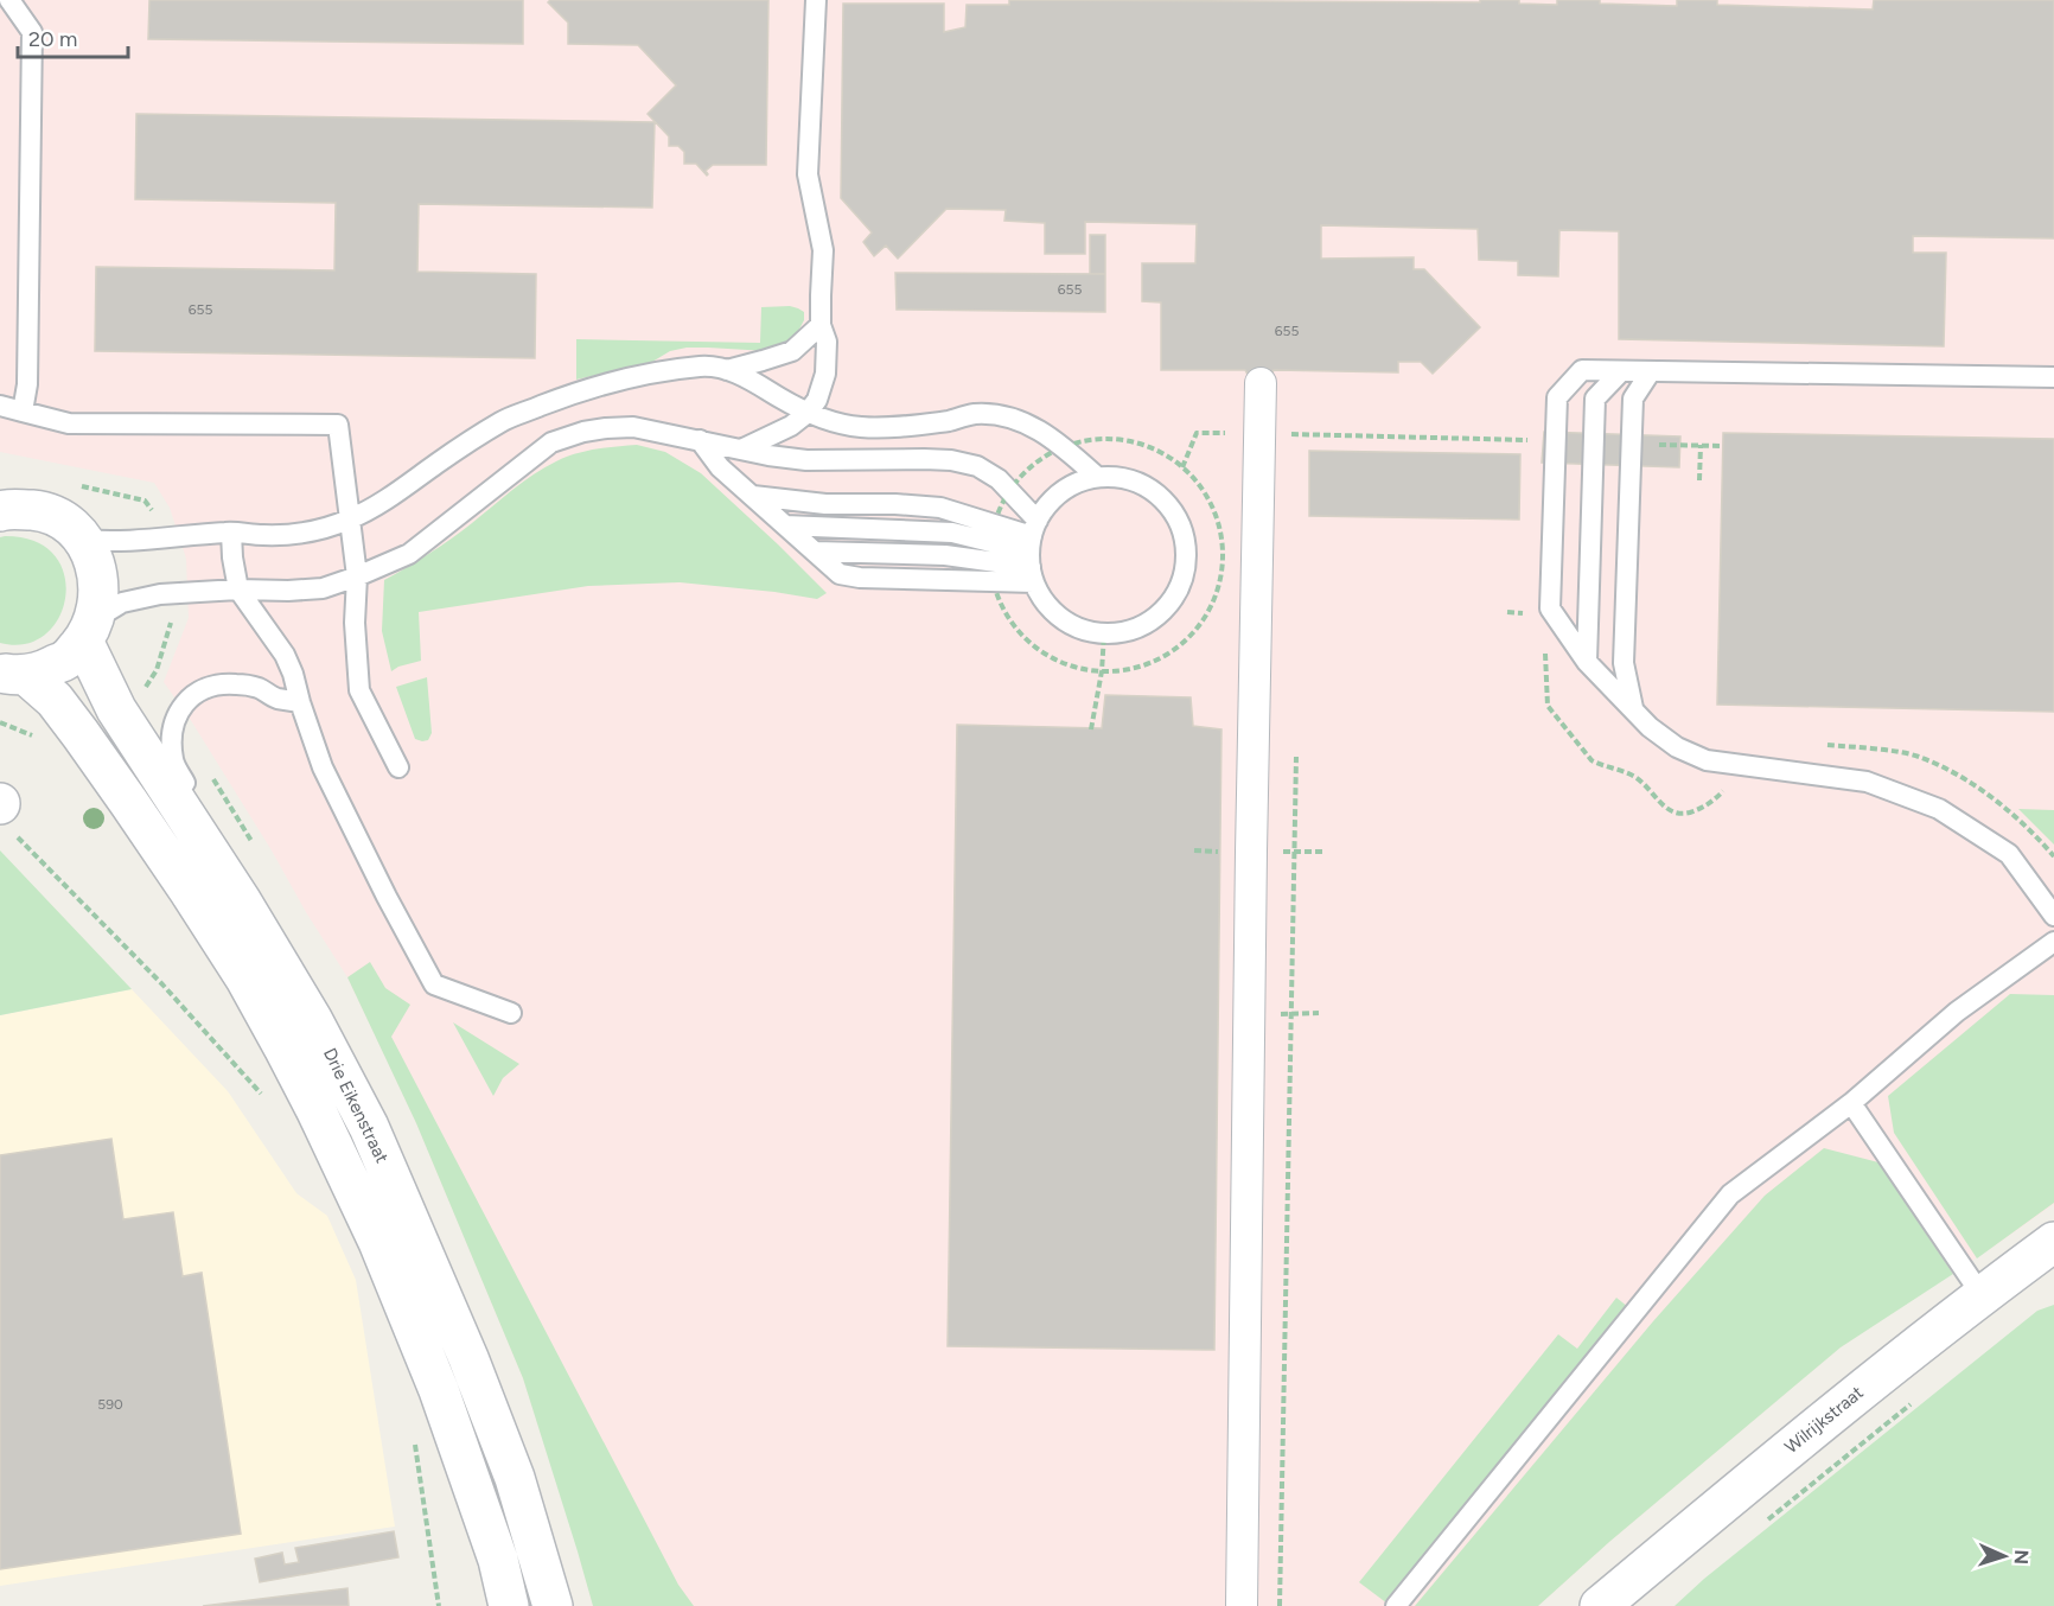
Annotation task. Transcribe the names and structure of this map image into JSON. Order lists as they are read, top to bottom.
{
  "streets": {
    "street": ["Drie Eikenstraat", "Wilrijkstraat"]
  },
  "house_numbers": [
    "655",
    "655",
    "655",
    "590"
  ],
  "scale_bar": "20 m",
  "north": "right"
}
